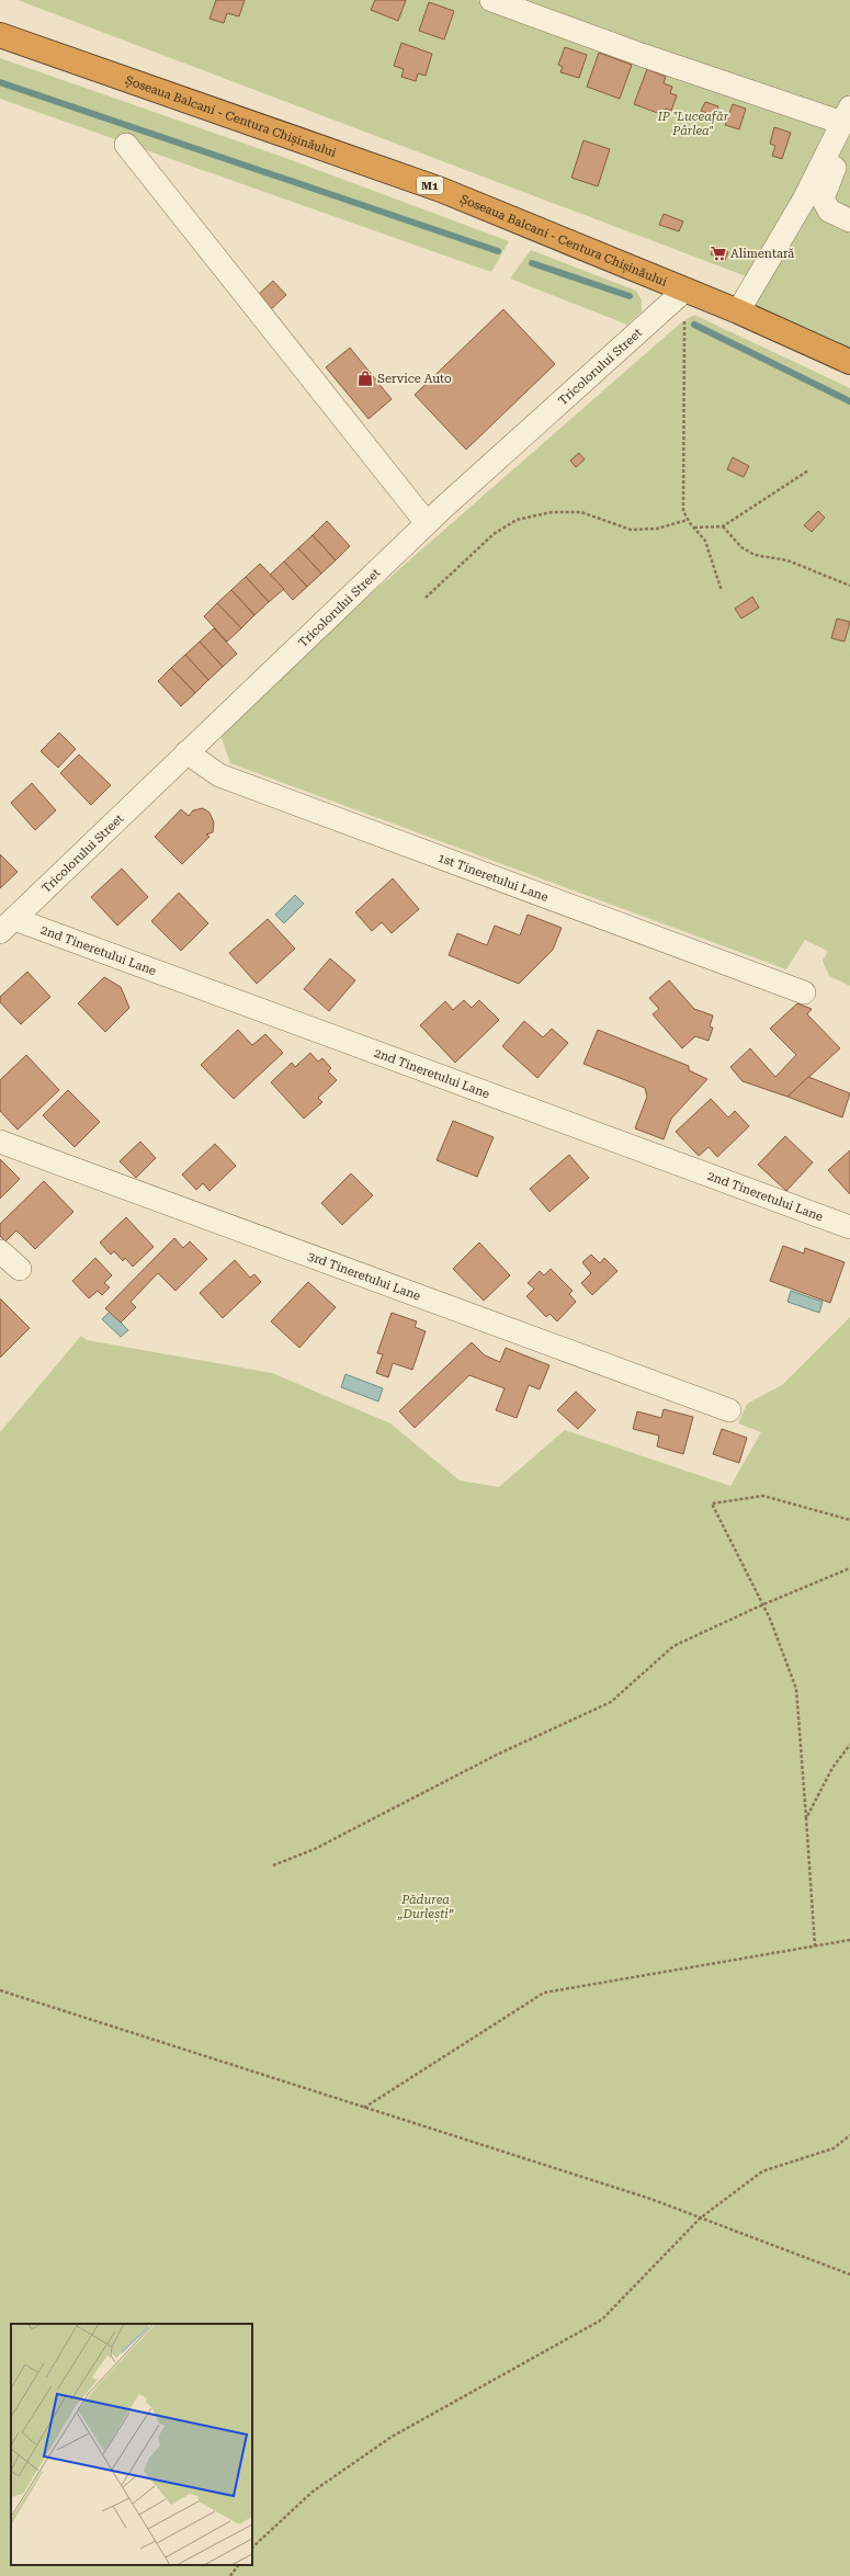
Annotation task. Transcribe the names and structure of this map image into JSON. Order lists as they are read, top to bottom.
{
  "streets": {
    "highway": ["Șoseaua Balcani - Centura Chișinăului", "M1"],
    "street": [
      "Tricolorului Street",
      "1st Tineretului Lane",
      "2nd Tineretului Lane",
      "3rd Tineretului Lane"
    ]
  },
  "crossings": [
    ["Șoseaua Balcani - Centura Chișinăului", "Tricolorului Street"],
    ["Tricolorului Street", "1st Tineretului Lane"],
    ["Tricolorului Street", "2nd Tineretului Lane"]
  ],
  "parks": ["IP \"Luceafăr Pârlea\"", "Pădurea „Durlești”"],
  "places": {
    "supermarket": ["Alimentară"],
    "shop": ["Service Auto"]
  }
}
